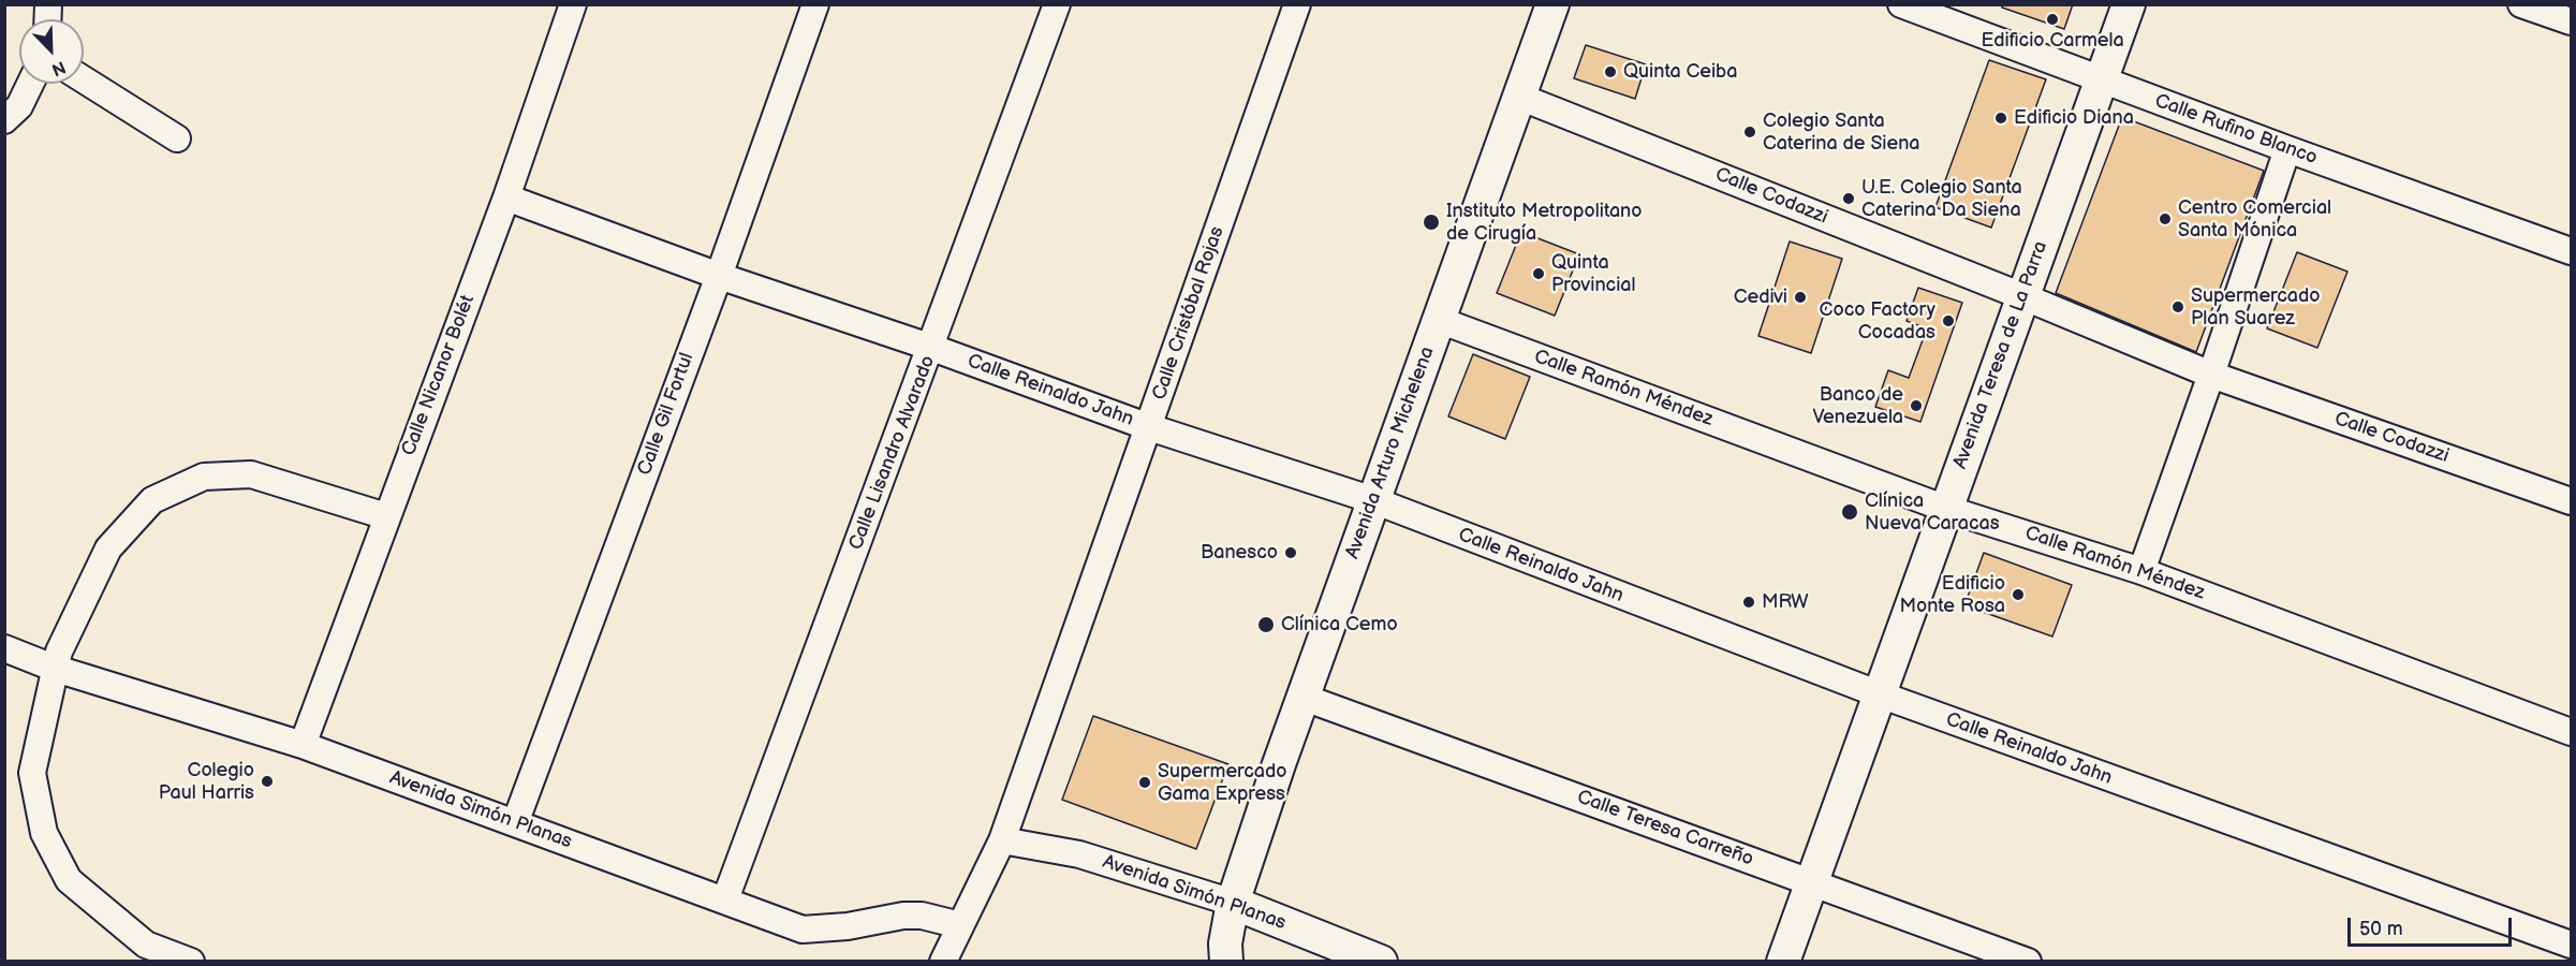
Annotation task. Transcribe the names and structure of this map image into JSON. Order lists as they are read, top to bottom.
{
  "streets": {
    "street": [
      "Calle Rufino Blanco",
      "Calle Codazzi",
      "Calle Cristóbal Rojas",
      "Avenida Teresa de La Parra",
      "Calle Nicanor Bolét",
      "Calle Ramón Méndez",
      "Calle Reinaldo Jahn",
      "Calle Gil Fortul",
      "Calle Lisandro Alvarado",
      "Avenida Arturo Michelena",
      "Avenida Simón Planas",
      "Calle Teresa Carreño"
    ]
  },
  "crossings": [
    ["Calle Rufino Blanco", "Avenida Teresa de La Parra"],
    ["Calle Codazzi", "Avenida Teresa de La Parra"],
    ["Calle Codazzi", "Avenida Arturo Michelena"],
    ["Calle Cristóbal Rojas", "Calle Reinaldo Jahn"],
    ["Calle Cristóbal Rojas", "Avenida Simón Planas"],
    ["Avenida Teresa de La Parra", "Calle Ramón Méndez"],
    ["Avenida Teresa de La Parra", "Calle Reinaldo Jahn"],
    ["Avenida Teresa de La Parra", "Calle Teresa Carreño"],
    ["Calle Nicanor Bolét", "Calle Reinaldo Jahn"],
    ["Calle Nicanor Bolét", "Avenida Simón Planas"],
    ["Calle Ramón Méndez", "Avenida Arturo Michelena"],
    ["Calle Reinaldo Jahn", "Calle Gil Fortul"],
    ["Calle Reinaldo Jahn", "Calle Lisandro Alvarado"],
    ["Calle Reinaldo Jahn", "Avenida Arturo Michelena"],
    ["Calle Gil Fortul", "Avenida Simón Planas"],
    ["Calle Lisandro Alvarado", "Avenida Simón Planas"],
    ["Avenida Arturo Michelena", "Avenida Simón Planas"],
    ["Avenida Arturo Michelena", "Calle Teresa Carreño"]
  ],
  "places": [
    "Edificio Carmela",
    "Quinta Ceiba",
    "Edificio Diana",
    "Colegio Santa Caterina de Siena",
    "U.E. Colegio Santa Caterina Da Siena",
    "Centro Comercial Santa Mónica",
    "Instituto Metropolitano de Cirugía",
    "Quinta Provincial",
    "Cedivi",
    "Supermercado Plan Suarez",
    "Coco Factory Cocadas",
    "Banco de Venezuela",
    "Clínica Nueva Caracas",
    "Banesco",
    "Edificio Monte Rosa",
    "MRW",
    "Clínica Cemo",
    "Colegio Paul Harris",
    "Supermercado Gama Express"
  ],
  "scale_bar": "50 m",
  "north": "bottom right"
}
